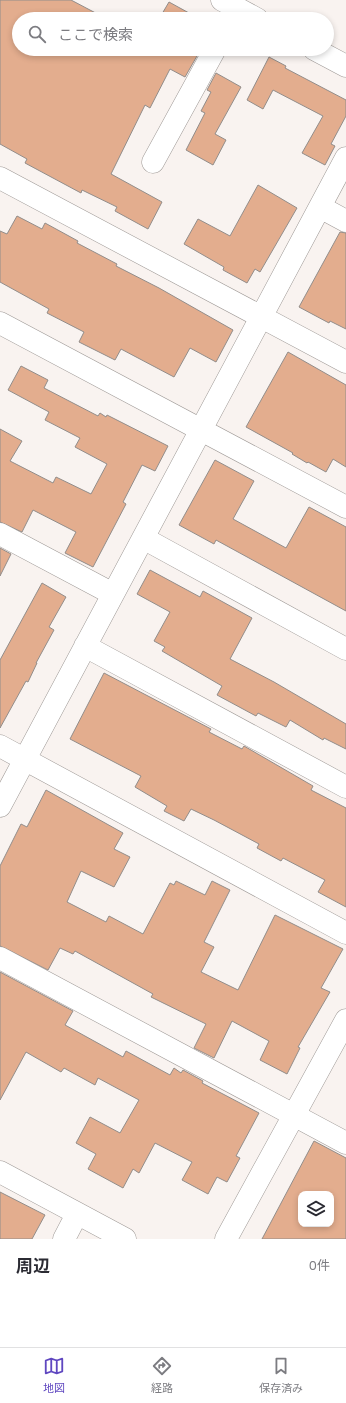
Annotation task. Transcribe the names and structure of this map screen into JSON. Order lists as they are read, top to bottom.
{
  "page": {
    "search": "ここで検索",
    "heading": ["周辺", "0件"],
    "nav": ["地図", "経路", "保存済み"]
  }
}
